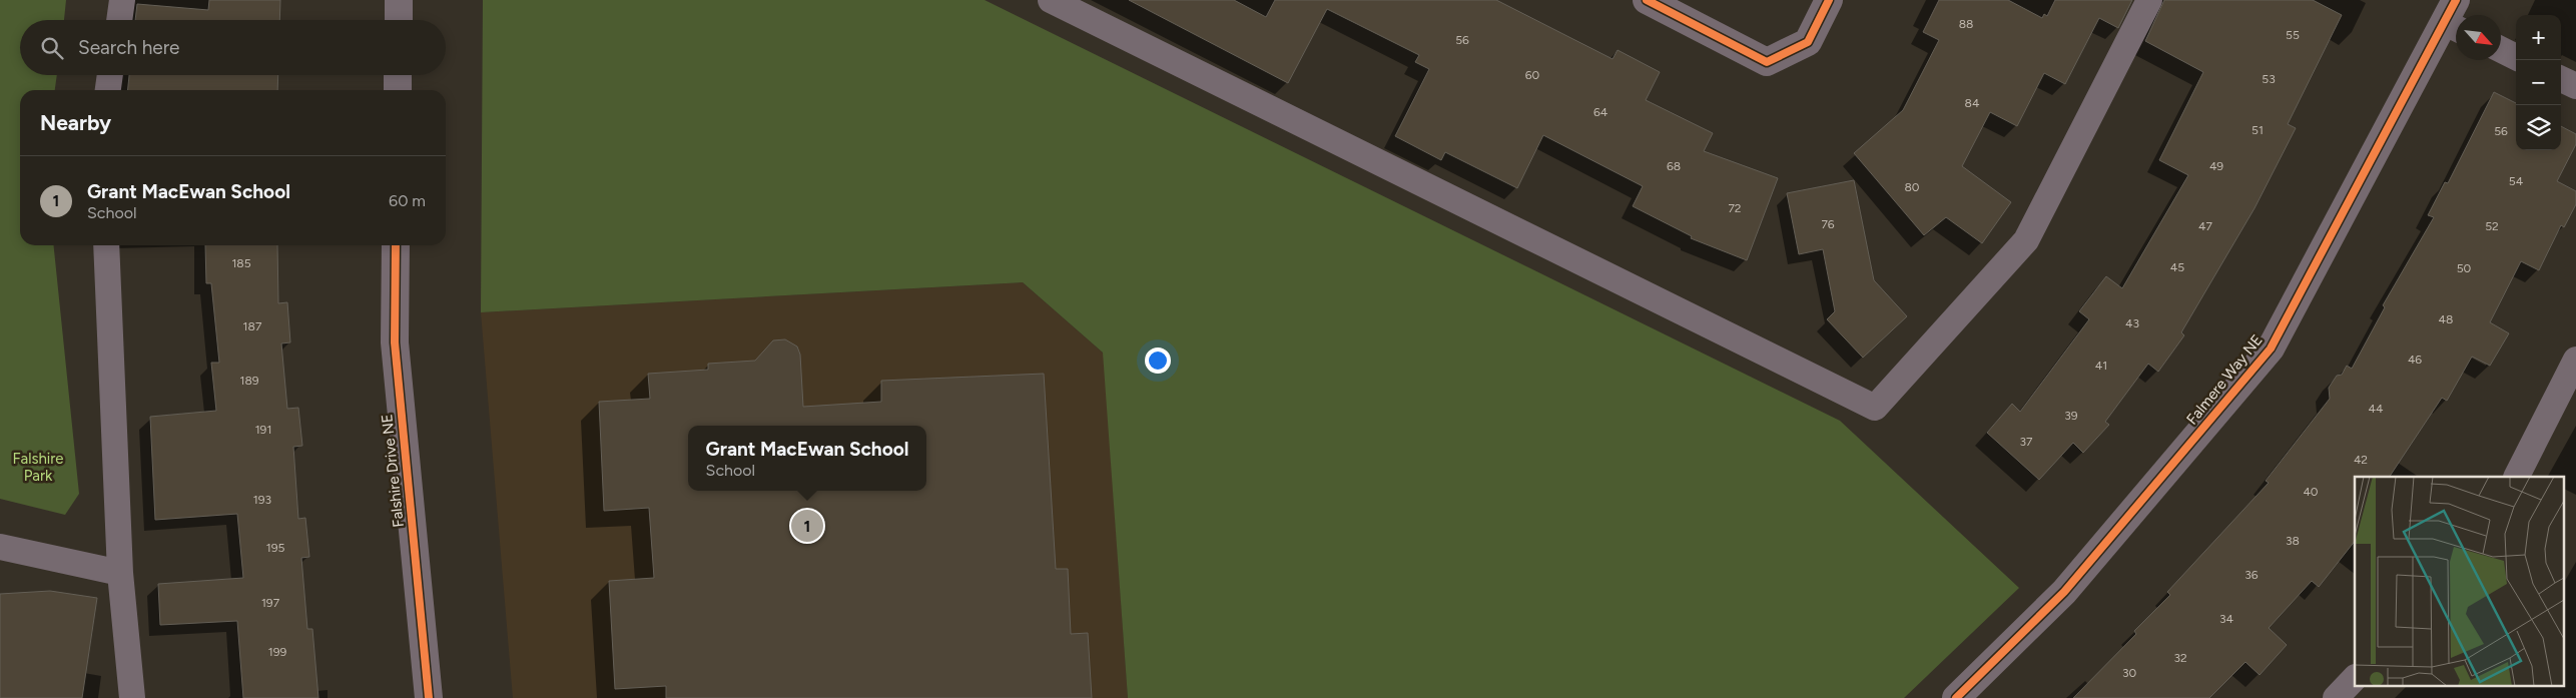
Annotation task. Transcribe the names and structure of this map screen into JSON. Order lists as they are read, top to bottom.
{
  "streets": {
    "street": ["Falmere Way NE", "Falshire Drive NE"]
  },
  "parks": ["Falshire Park"],
  "house_numbers": [
    "88",
    "55",
    "56",
    "60",
    "53",
    "84",
    "64",
    "51",
    "56",
    "68",
    "49",
    "54",
    "80",
    "72",
    "76",
    "47",
    "52",
    "185",
    "45",
    "50",
    "48",
    "43",
    "187",
    "46",
    "41",
    "189",
    "44",
    "39",
    "191",
    "37",
    "42",
    "40",
    "193",
    "38",
    "195",
    "36",
    "197",
    "34",
    "199",
    "32",
    "30"
  ],
  "north": "bottom right",
  "page": {
    "map_buttons": ["+", "−"],
    "search": "Search here",
    "heading": "Nearby",
    "list": [
      {
        "mark": "1",
        "name": "Grant MacEwan School",
        "note": "School",
        "value": "60 m"
      }
    ],
    "popup": ["Grant MacEwan School", "School"],
    "pins": "1"
  }
}
